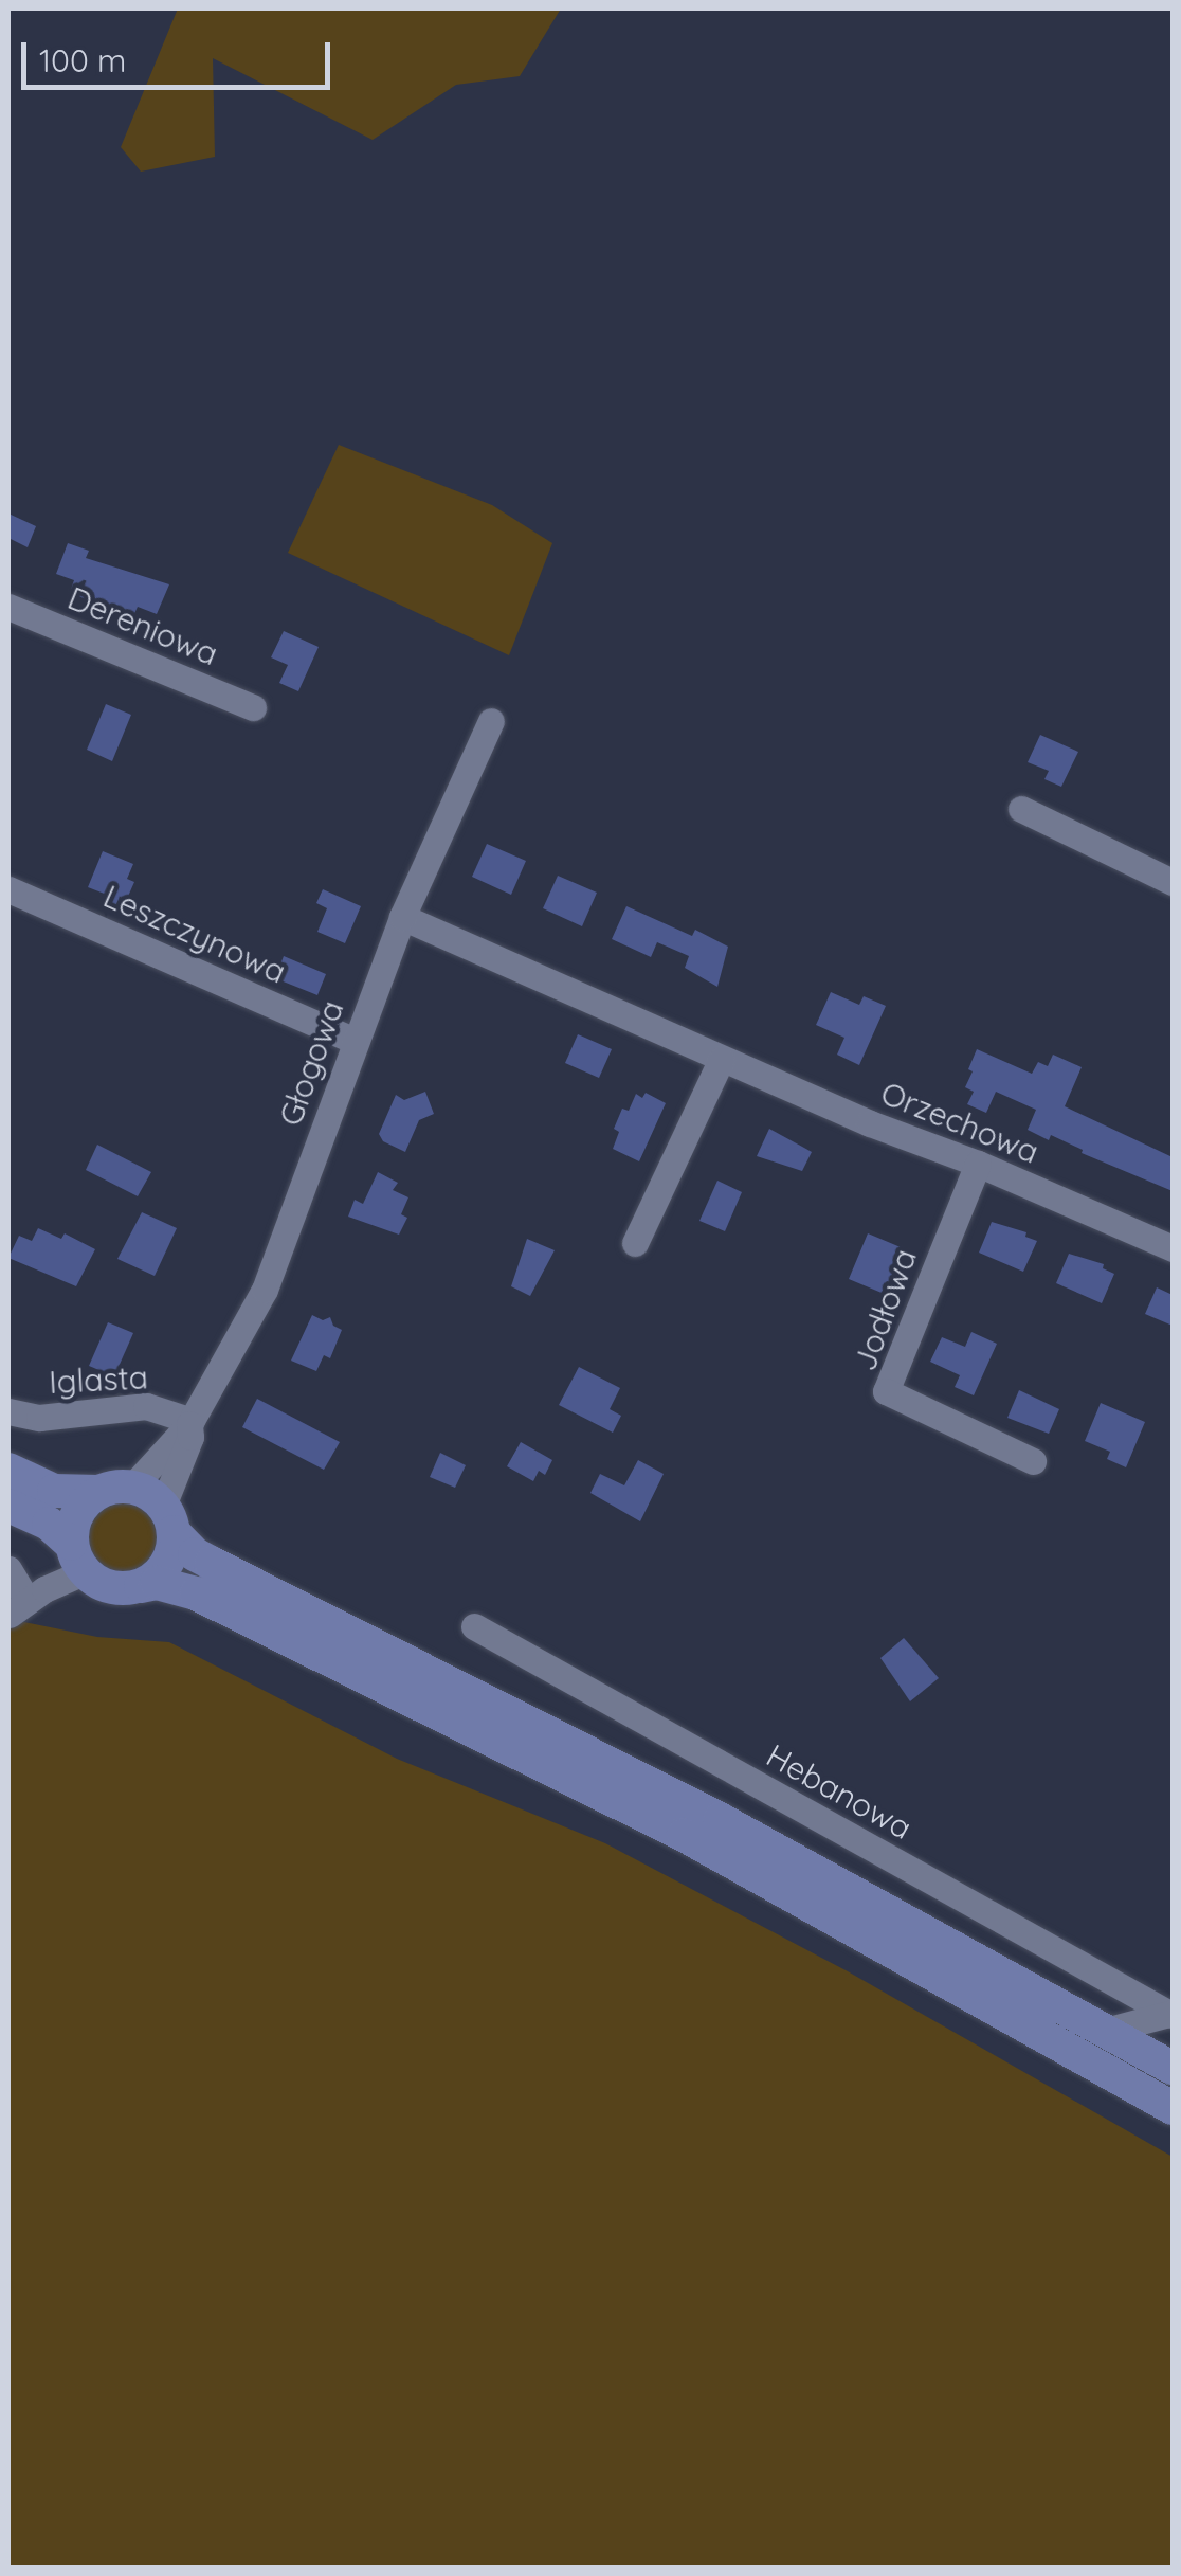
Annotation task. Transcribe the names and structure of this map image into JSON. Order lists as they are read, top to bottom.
{
  "streets": {
    "street": [
      "Dereniowa",
      "Leszczynowa",
      "Głogowa",
      "Orzechowa",
      "Jodłowa",
      "Iglasta",
      "Hebanowa"
    ]
  },
  "crossings": [
    ["Leszczynowa", "Głogowa"],
    ["Głogowa", "Orzechowa"],
    ["Głogowa", "Iglasta"],
    ["Orzechowa", "Jodłowa"]
  ],
  "scale_bar": "100 m"
}
